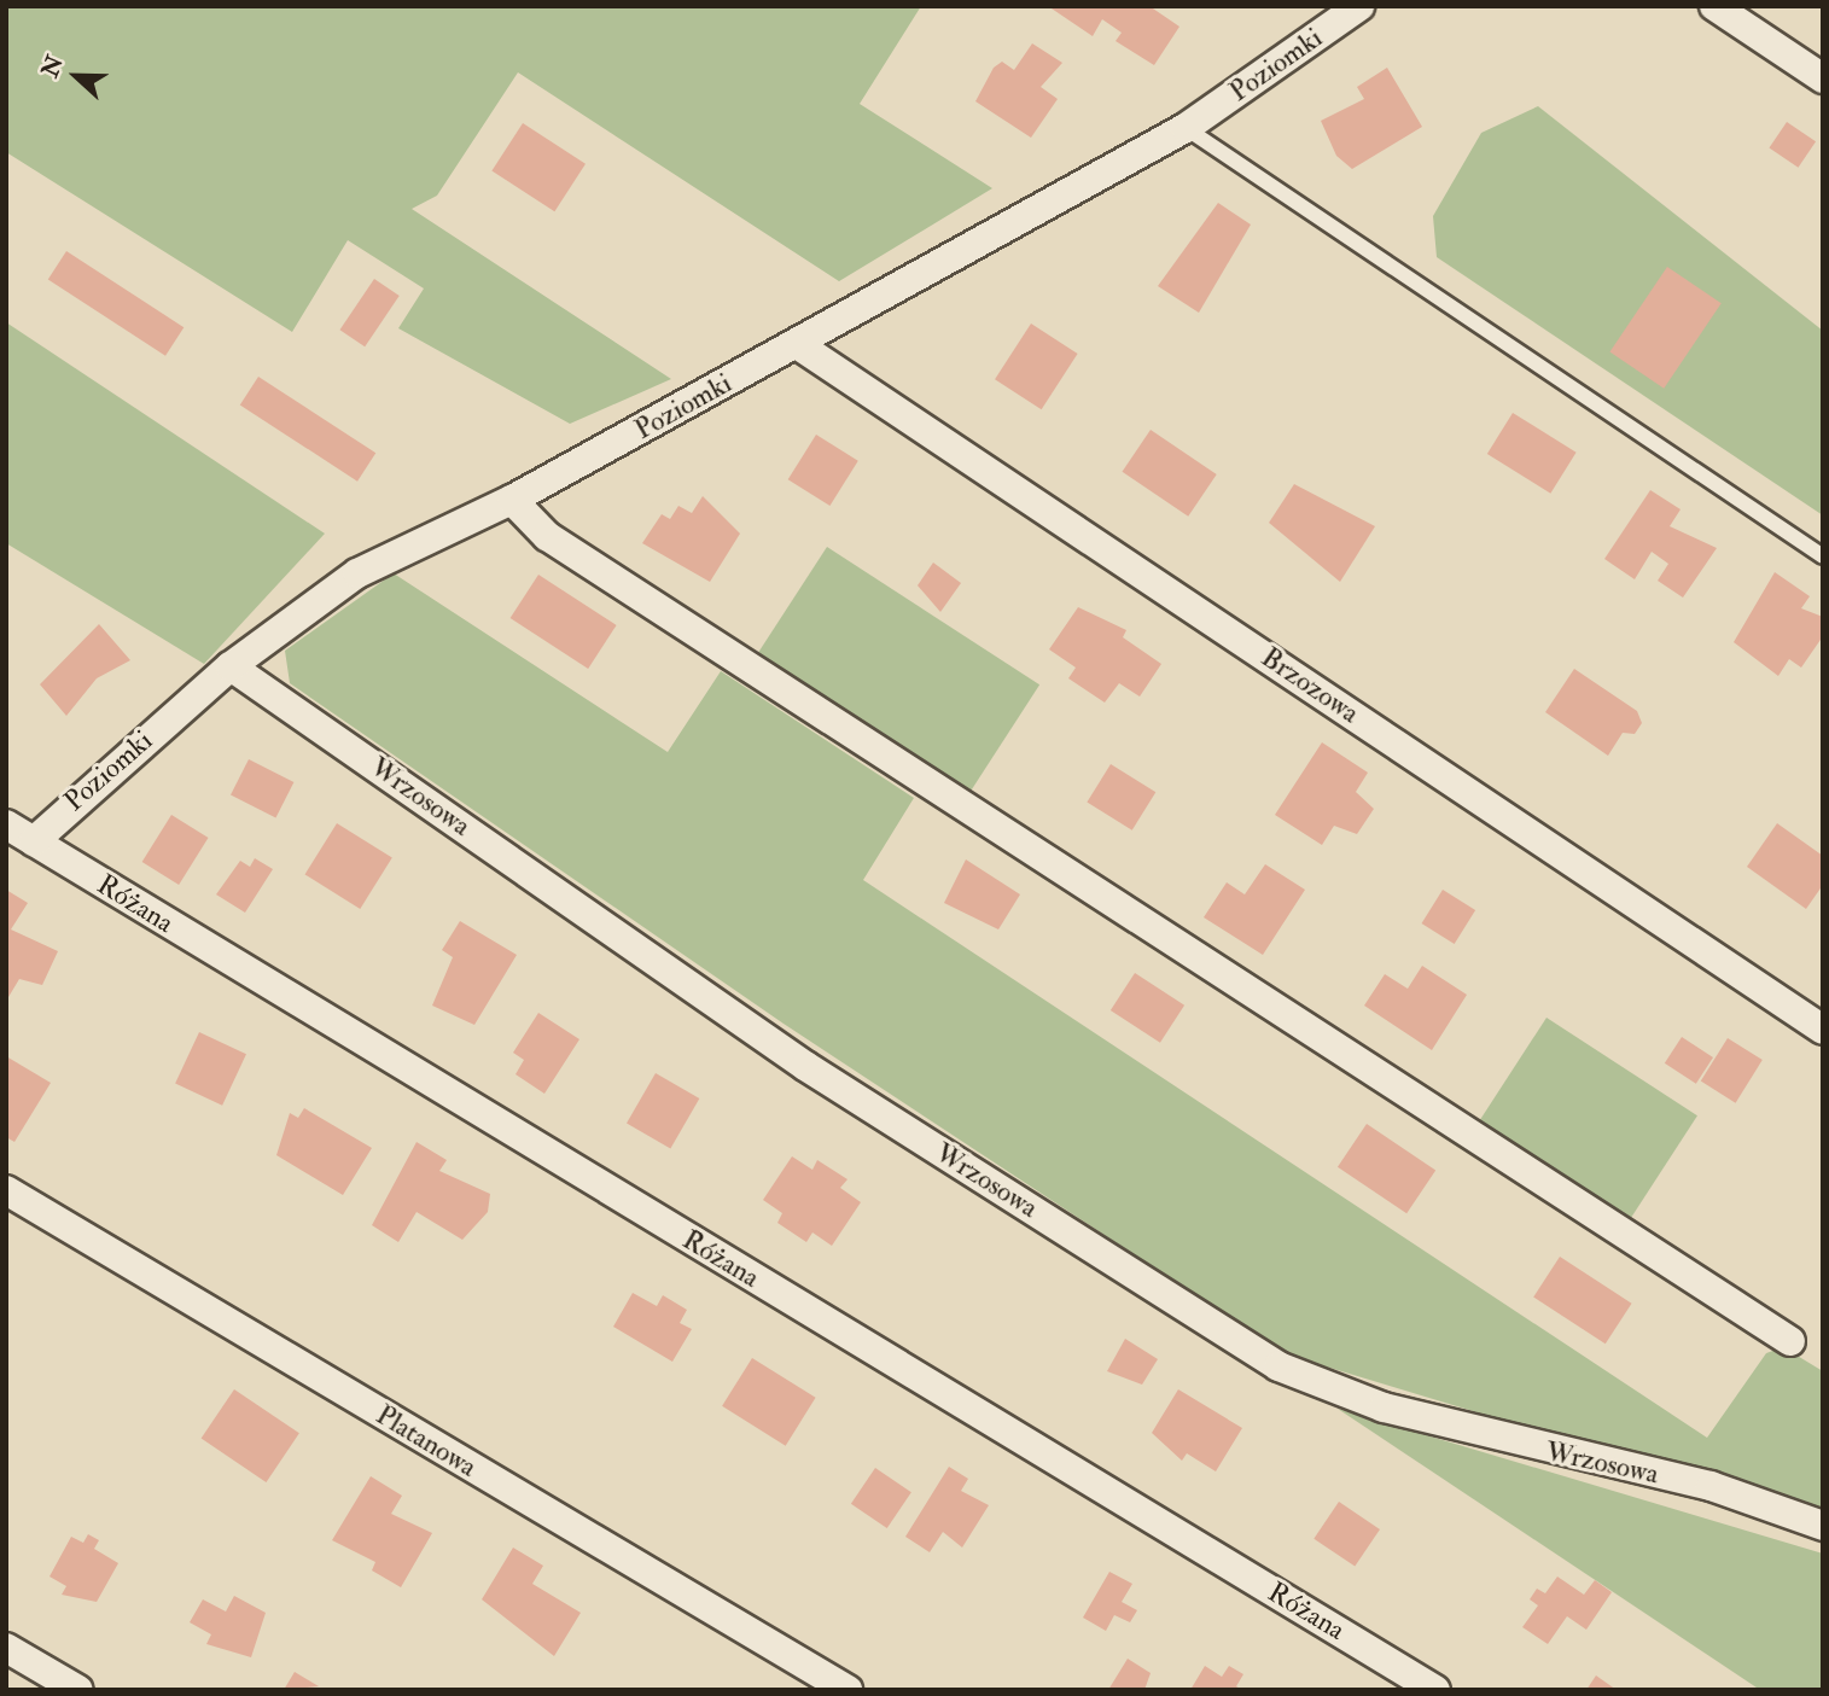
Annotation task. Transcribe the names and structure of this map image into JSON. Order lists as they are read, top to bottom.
{
  "streets": {
    "street": [
      "Poziomki",
      "Brzozowa",
      "Wrzosowa",
      "Różana",
      "Platanowa"
    ]
  },
  "crossings": [
    ["Poziomki", "Brzozowa"],
    ["Poziomki", "Wrzosowa"],
    ["Poziomki", "Różana"]
  ],
  "north": "left"
}
